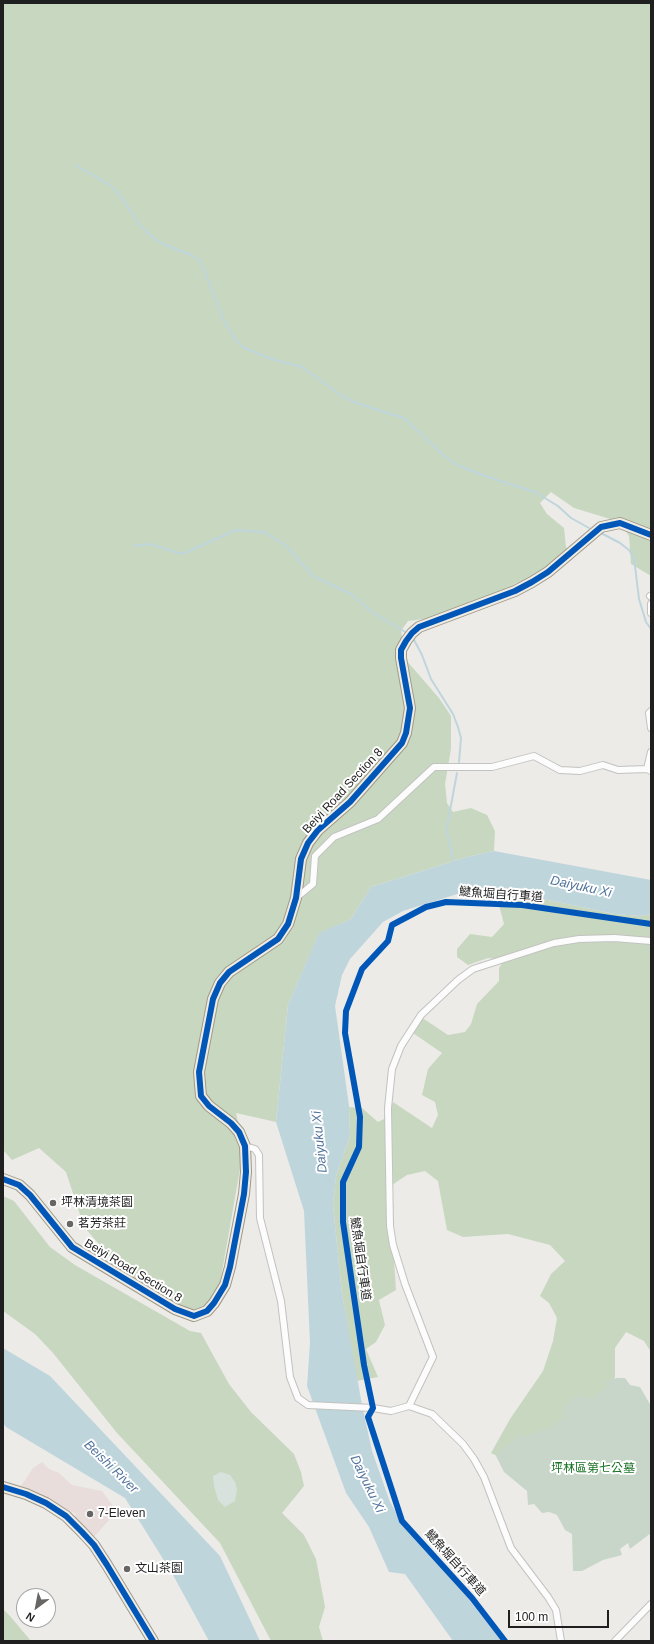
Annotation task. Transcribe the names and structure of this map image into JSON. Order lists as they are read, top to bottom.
{
  "streets": {
    "main road": ["Beiyi Road Section 8"],
    "cycle path": ["𩻸魚堀自行車道"]
  },
  "water": ["Daiyuku Xi", "Beishi River"],
  "parks": ["坪林區第七公墓"],
  "places": [
    "坪林清境茶園",
    "茗芳茶莊",
    "7-Eleven",
    "文山茶園"
  ],
  "scale_bar": "100 m",
  "north": "bottom left"
}
